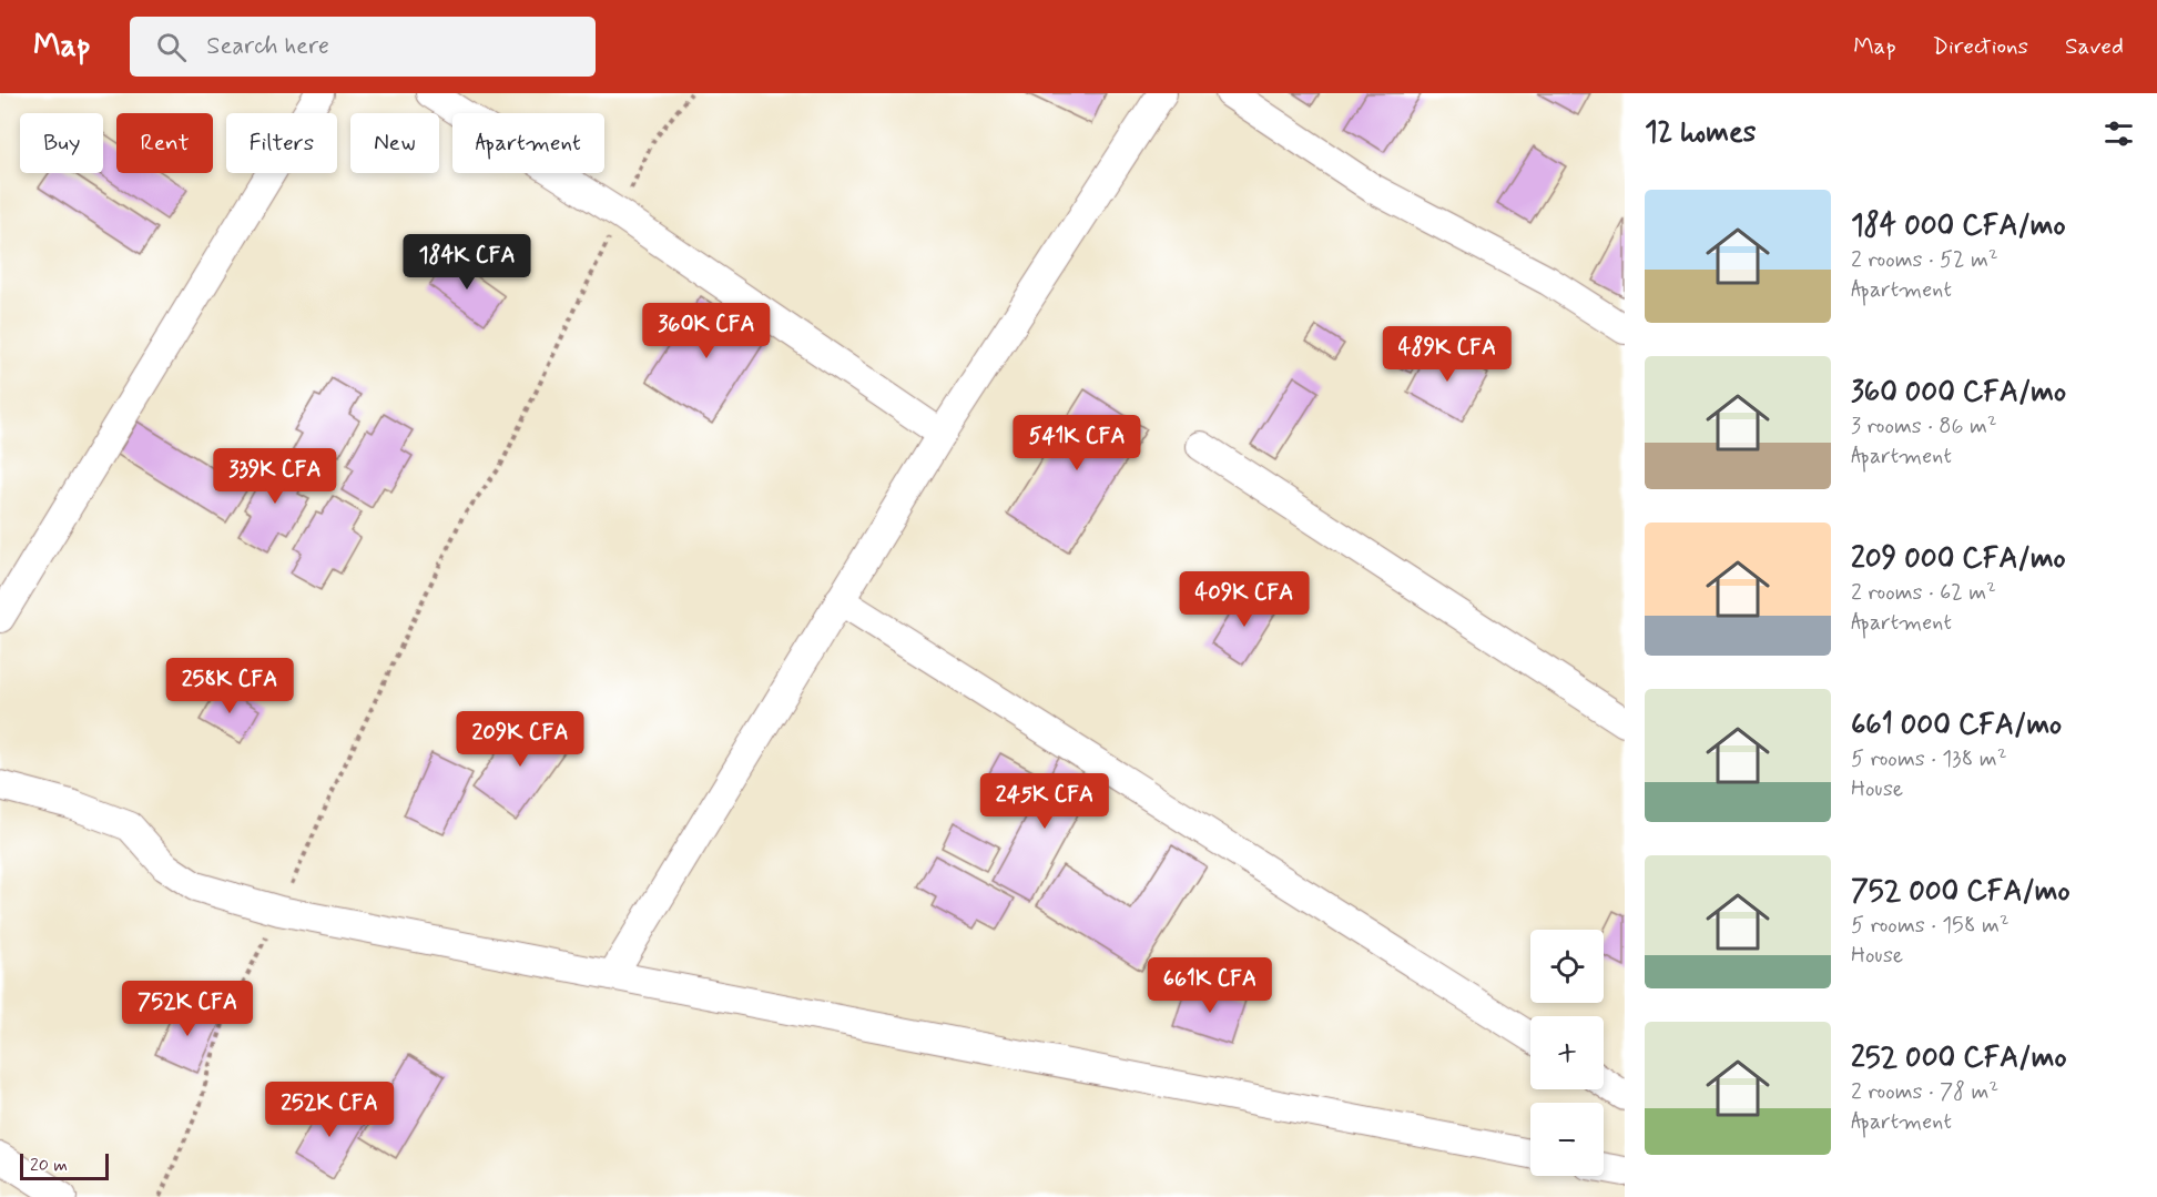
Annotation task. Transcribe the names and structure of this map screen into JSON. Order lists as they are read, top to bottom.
{
  "scale_bar": "20 m",
  "page": {
    "header": "Map",
    "search": "Search here",
    "nav": ["Map", "Directions", "Saved"],
    "heading": "12 homes",
    "chip": [
      "Buy",
      "Rent",
      "Filters",
      "New",
      "Apartment"
    ],
    "list": [
      {
        "name": "184 000 CFA/mo",
        "note": "2 rooms · 52 m² · Apartment"
      },
      {
        "name": "360 000 CFA/mo",
        "note": "3 rooms · 86 m² · Apartment"
      },
      {
        "name": "209 000 CFA/mo",
        "note": "2 rooms · 62 m² · Apartment"
      },
      {
        "name": "661 000 CFA/mo",
        "note": "5 rooms · 138 m² · House"
      },
      {
        "name": "752 000 CFA/mo",
        "note": "5 rooms · 158 m² · House"
      },
      {
        "name": "252 000 CFA/mo",
        "note": "2 rooms · 78 m² · Apartment"
      }
    ],
    "price": [
      "184K CFA",
      "360K CFA",
      "489K CFA",
      "541K CFA",
      "339K CFA",
      "409K CFA",
      "258K CFA",
      "209K CFA",
      "245K CFA",
      "661K CFA",
      "752K CFA",
      "252K CFA"
    ],
    "map_buttons": ["+", "−"],
    "scale": "20 m"
  }
}
